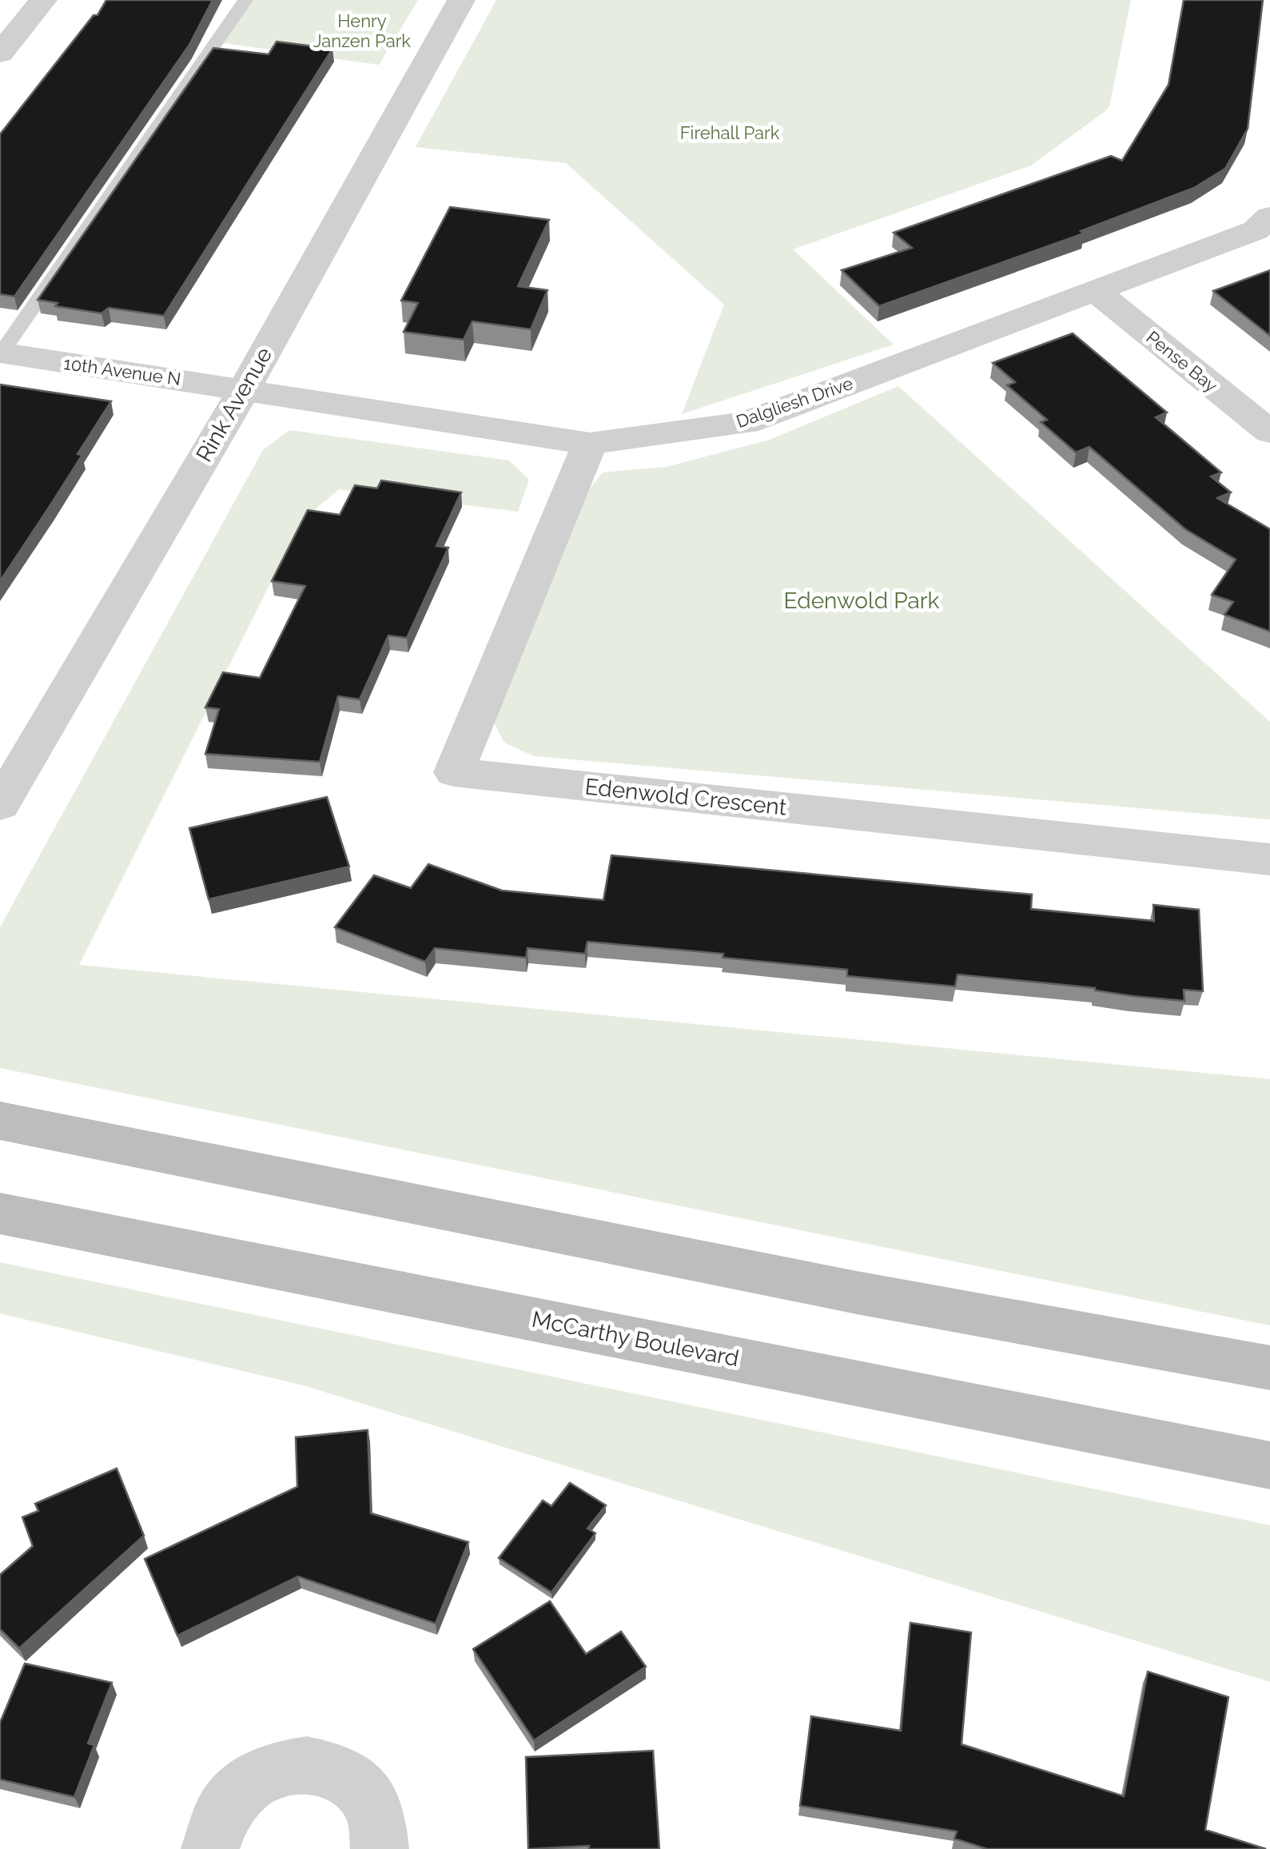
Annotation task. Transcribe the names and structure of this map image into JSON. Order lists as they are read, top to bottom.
{
  "streets": {
    "main road": ["McCarthy Boulevard"],
    "street": [
      "Pense Bay",
      "10th Avenue N",
      "Dalgliesh Drive",
      "Rink Avenue",
      "Edenwold Crescent"
    ]
  },
  "crossings": [
    ["Pense Bay", "Dalgliesh Drive"],
    ["10th Avenue N", "Dalgliesh Drive"],
    ["10th Avenue N", "Rink Avenue"],
    ["Dalgliesh Drive", "Rink Avenue"],
    ["Dalgliesh Drive", "Edenwold Crescent"]
  ],
  "parks": ["Henry Janzen Park", "Firehall Park", "Edenwold Park"]
}
